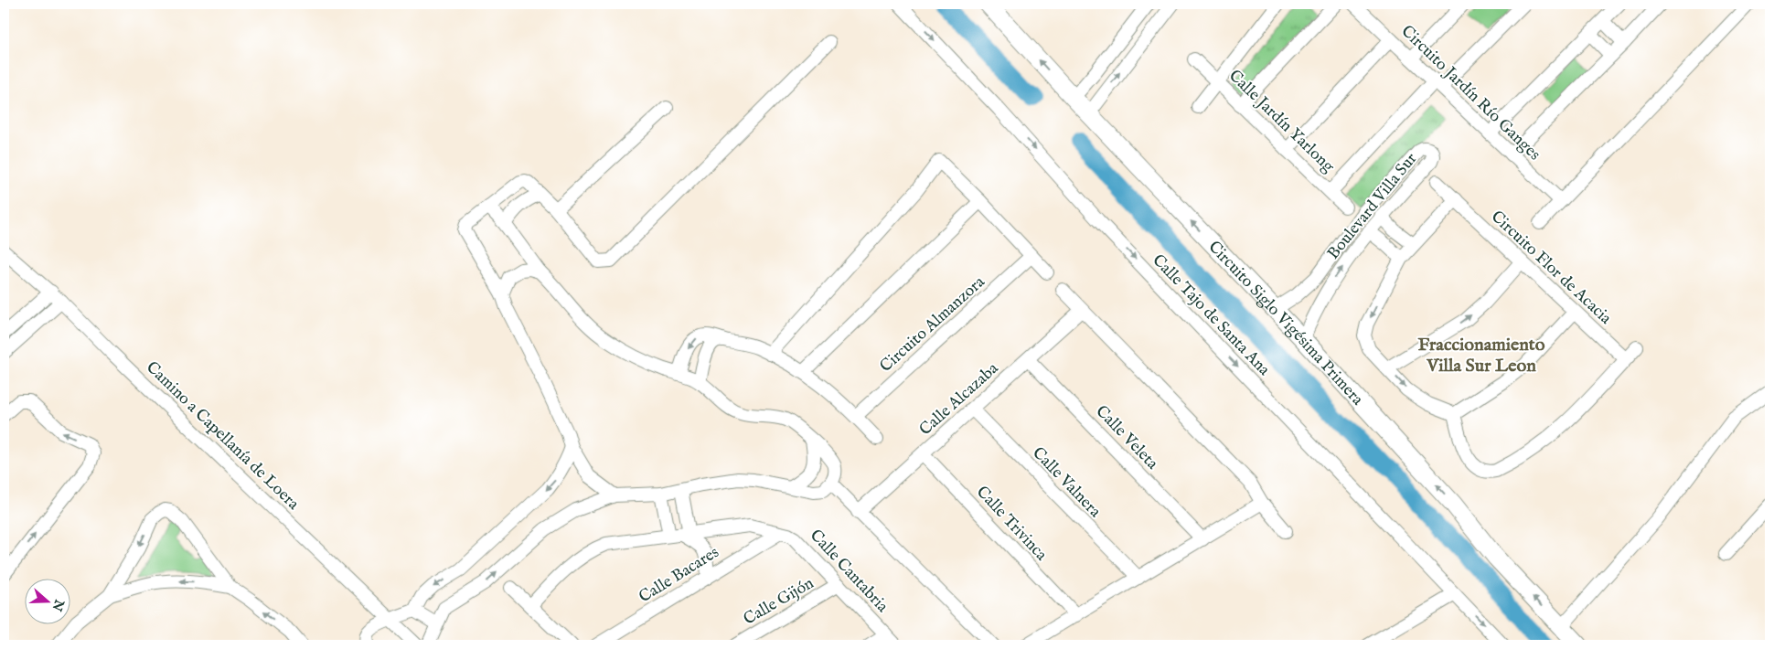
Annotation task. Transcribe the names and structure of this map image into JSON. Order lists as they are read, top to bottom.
{
  "streets": {
    "main road": ["Circuito Siglo Vigésima Primera"],
    "street": [
      "Circuito Jardín Río Ganges",
      "Calle Jardín Yarlong",
      "Boulevard Villa Sur",
      "Circuito Flor de Acacia",
      "Calle Tajo de Santa Ana",
      "Circuito Almanzora",
      "Calle Alcazaba",
      "Camino a Capellanía de Loera",
      "Calle Veleta",
      "Calle Valnera",
      "Calle Trivinca",
      "Calle Cantabria",
      "Calle Bacares",
      "Calle Gijón"
    ]
  },
  "crossings": [
    ["Boulevard Villa Sur", "Circuito Siglo Vigésima Primera"],
    ["Calle Alcazaba", "Calle Veleta"],
    ["Calle Alcazaba", "Calle Valnera"],
    ["Calle Alcazaba", "Calle Trivinca"],
    ["Calle Cantabria", "Calle Bacares"],
    ["Calle Cantabria", "Calle Gijón"]
  ],
  "one_way": ["Circuito Siglo Vigésima Primera"],
  "districts": ["Fraccionamiento Villa Sur Leon"],
  "north": "right"
}
